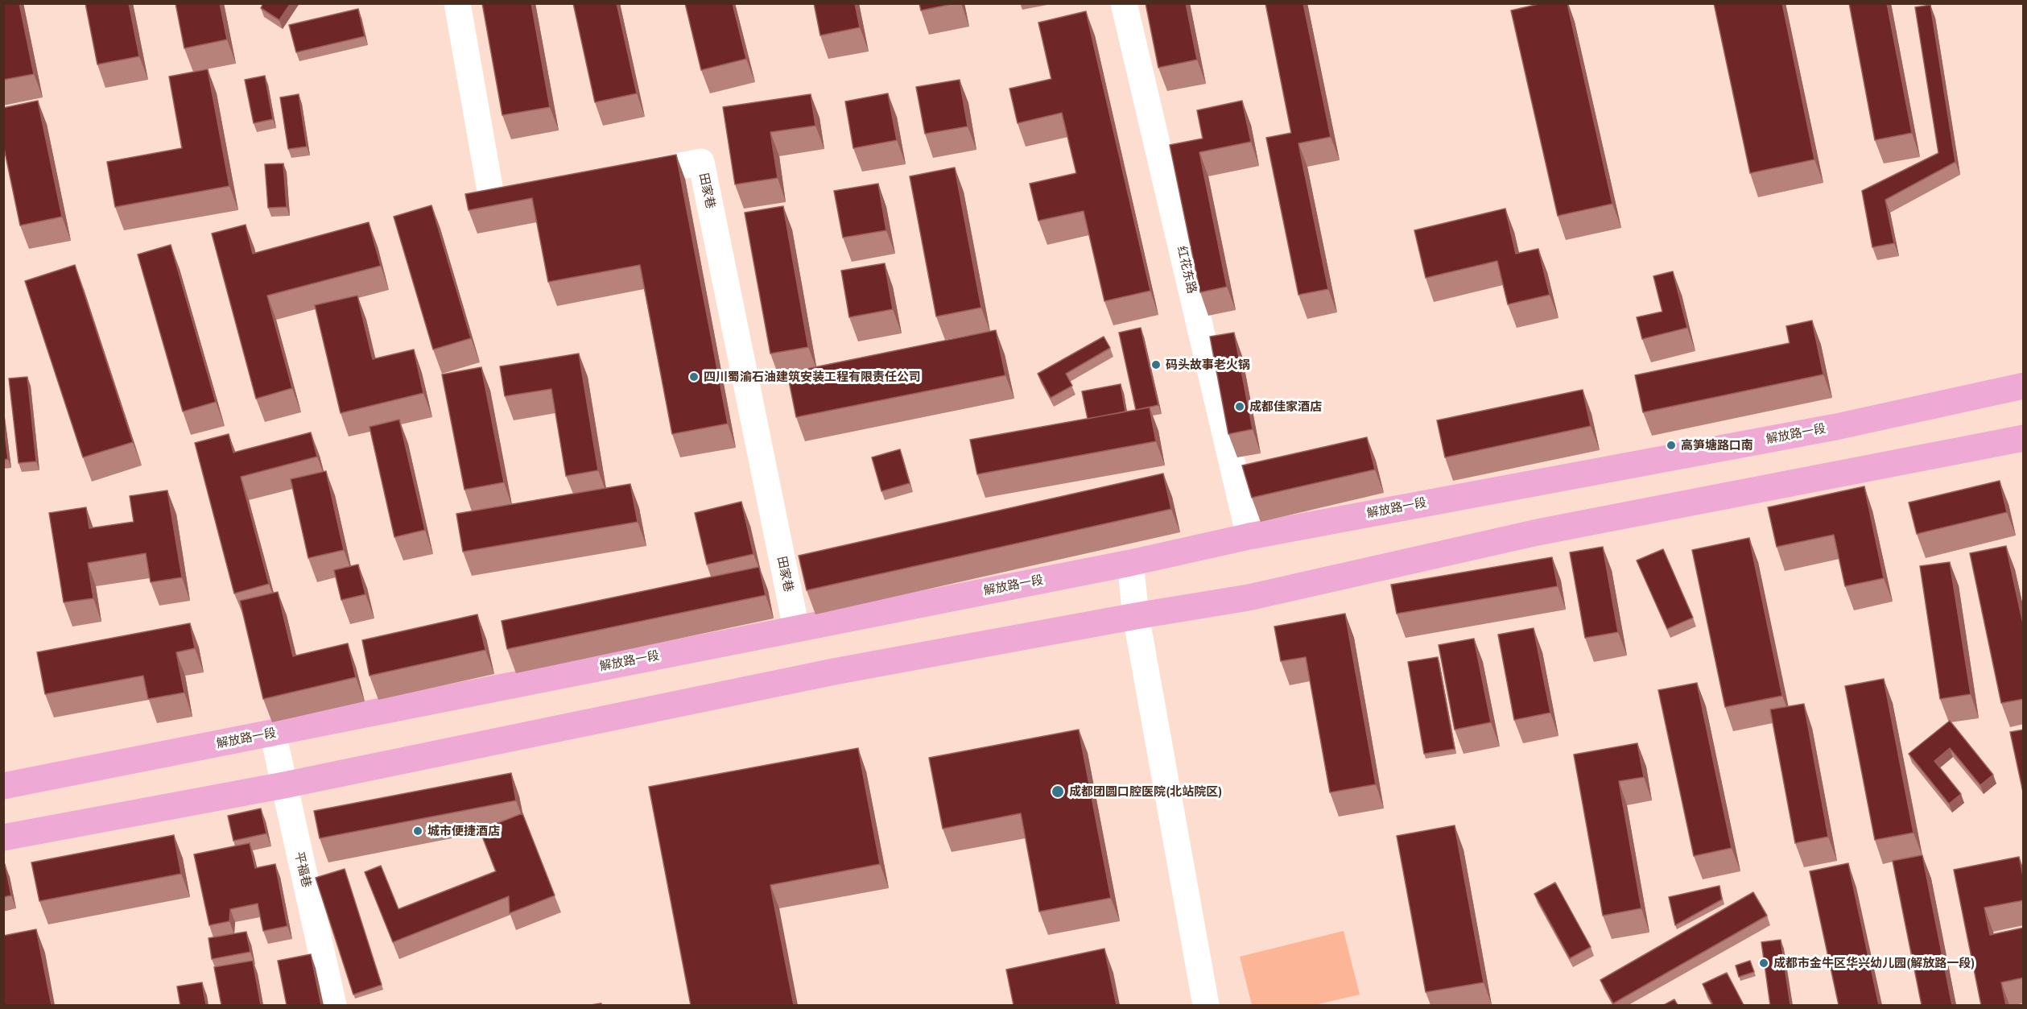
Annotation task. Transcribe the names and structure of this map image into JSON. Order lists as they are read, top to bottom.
{
  "streets": {
    "main road": ["解放路一段"],
    "street": ["田家巷", "红花东路", "平福巷"]
  },
  "crossings": [
    ["田家巷", "解放路一段"],
    ["红花东路", "解放路一段"],
    ["解放路一段", "平福巷"]
  ],
  "places": [
    "码头故事老火锅",
    "四川蜀渝石油建筑安装工程有限责任公司",
    "成都佳家酒店",
    "高笋塘路口南",
    "成都团圆口腔医院(北站院区)",
    "城市便捷酒店",
    "成都市金牛区华兴幼儿园(解放路一段)"
  ]
}
